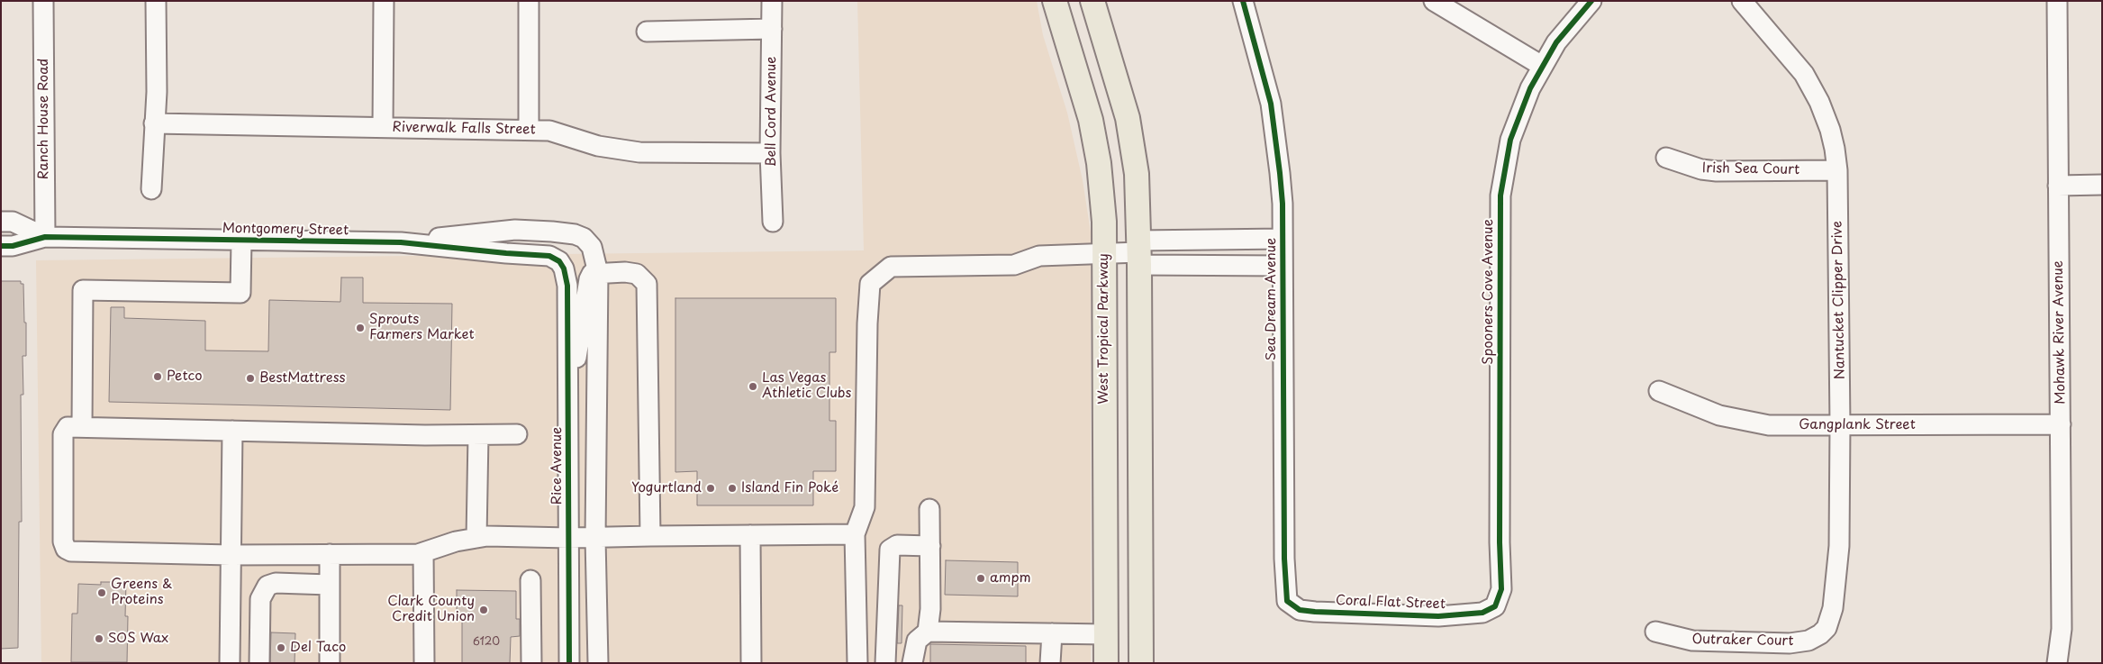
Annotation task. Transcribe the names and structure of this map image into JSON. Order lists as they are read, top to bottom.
{
  "streets": {
    "main road": ["West Tropical Parkway"],
    "street": [
      "Bell Cord Avenue",
      "Ranch House Road",
      "Riverwalk Falls Street",
      "Irish Sea Court",
      "Montgomery Street",
      "Spooners Cove Avenue",
      "Sea Dream Avenue",
      "Nantucket Clipper Drive",
      "Mohawk River Avenue",
      "Gangplank Street",
      "Rice Avenue",
      "Coral Flat Street",
      "Outraker Court"
    ]
  },
  "crossings": [
    ["Bell Cord Avenue", "Riverwalk Falls Street"],
    ["Ranch House Road", "Montgomery Street"],
    ["Irish Sea Court", "Nantucket Clipper Drive"],
    ["Montgomery Street", "Rice Avenue"],
    ["Spooners Cove Avenue", "Coral Flat Street"],
    ["Sea Dream Avenue", "Coral Flat Street"],
    ["Nantucket Clipper Drive", "Gangplank Street"],
    ["Nantucket Clipper Drive", "Outraker Court"],
    ["Mohawk River Avenue", "Gangplank Street"]
  ],
  "places": [
    "Sprouts Farmers Market",
    "Petco",
    "BestMattress",
    "Las Vegas Athletic Clubs",
    "Yogurtland",
    "Island Fin Poké",
    "ampm",
    "Greens & Proteins",
    "Clark County Credit Union",
    "SOS Wax",
    "Del Taco"
  ],
  "house_numbers": ["6120"]
}
